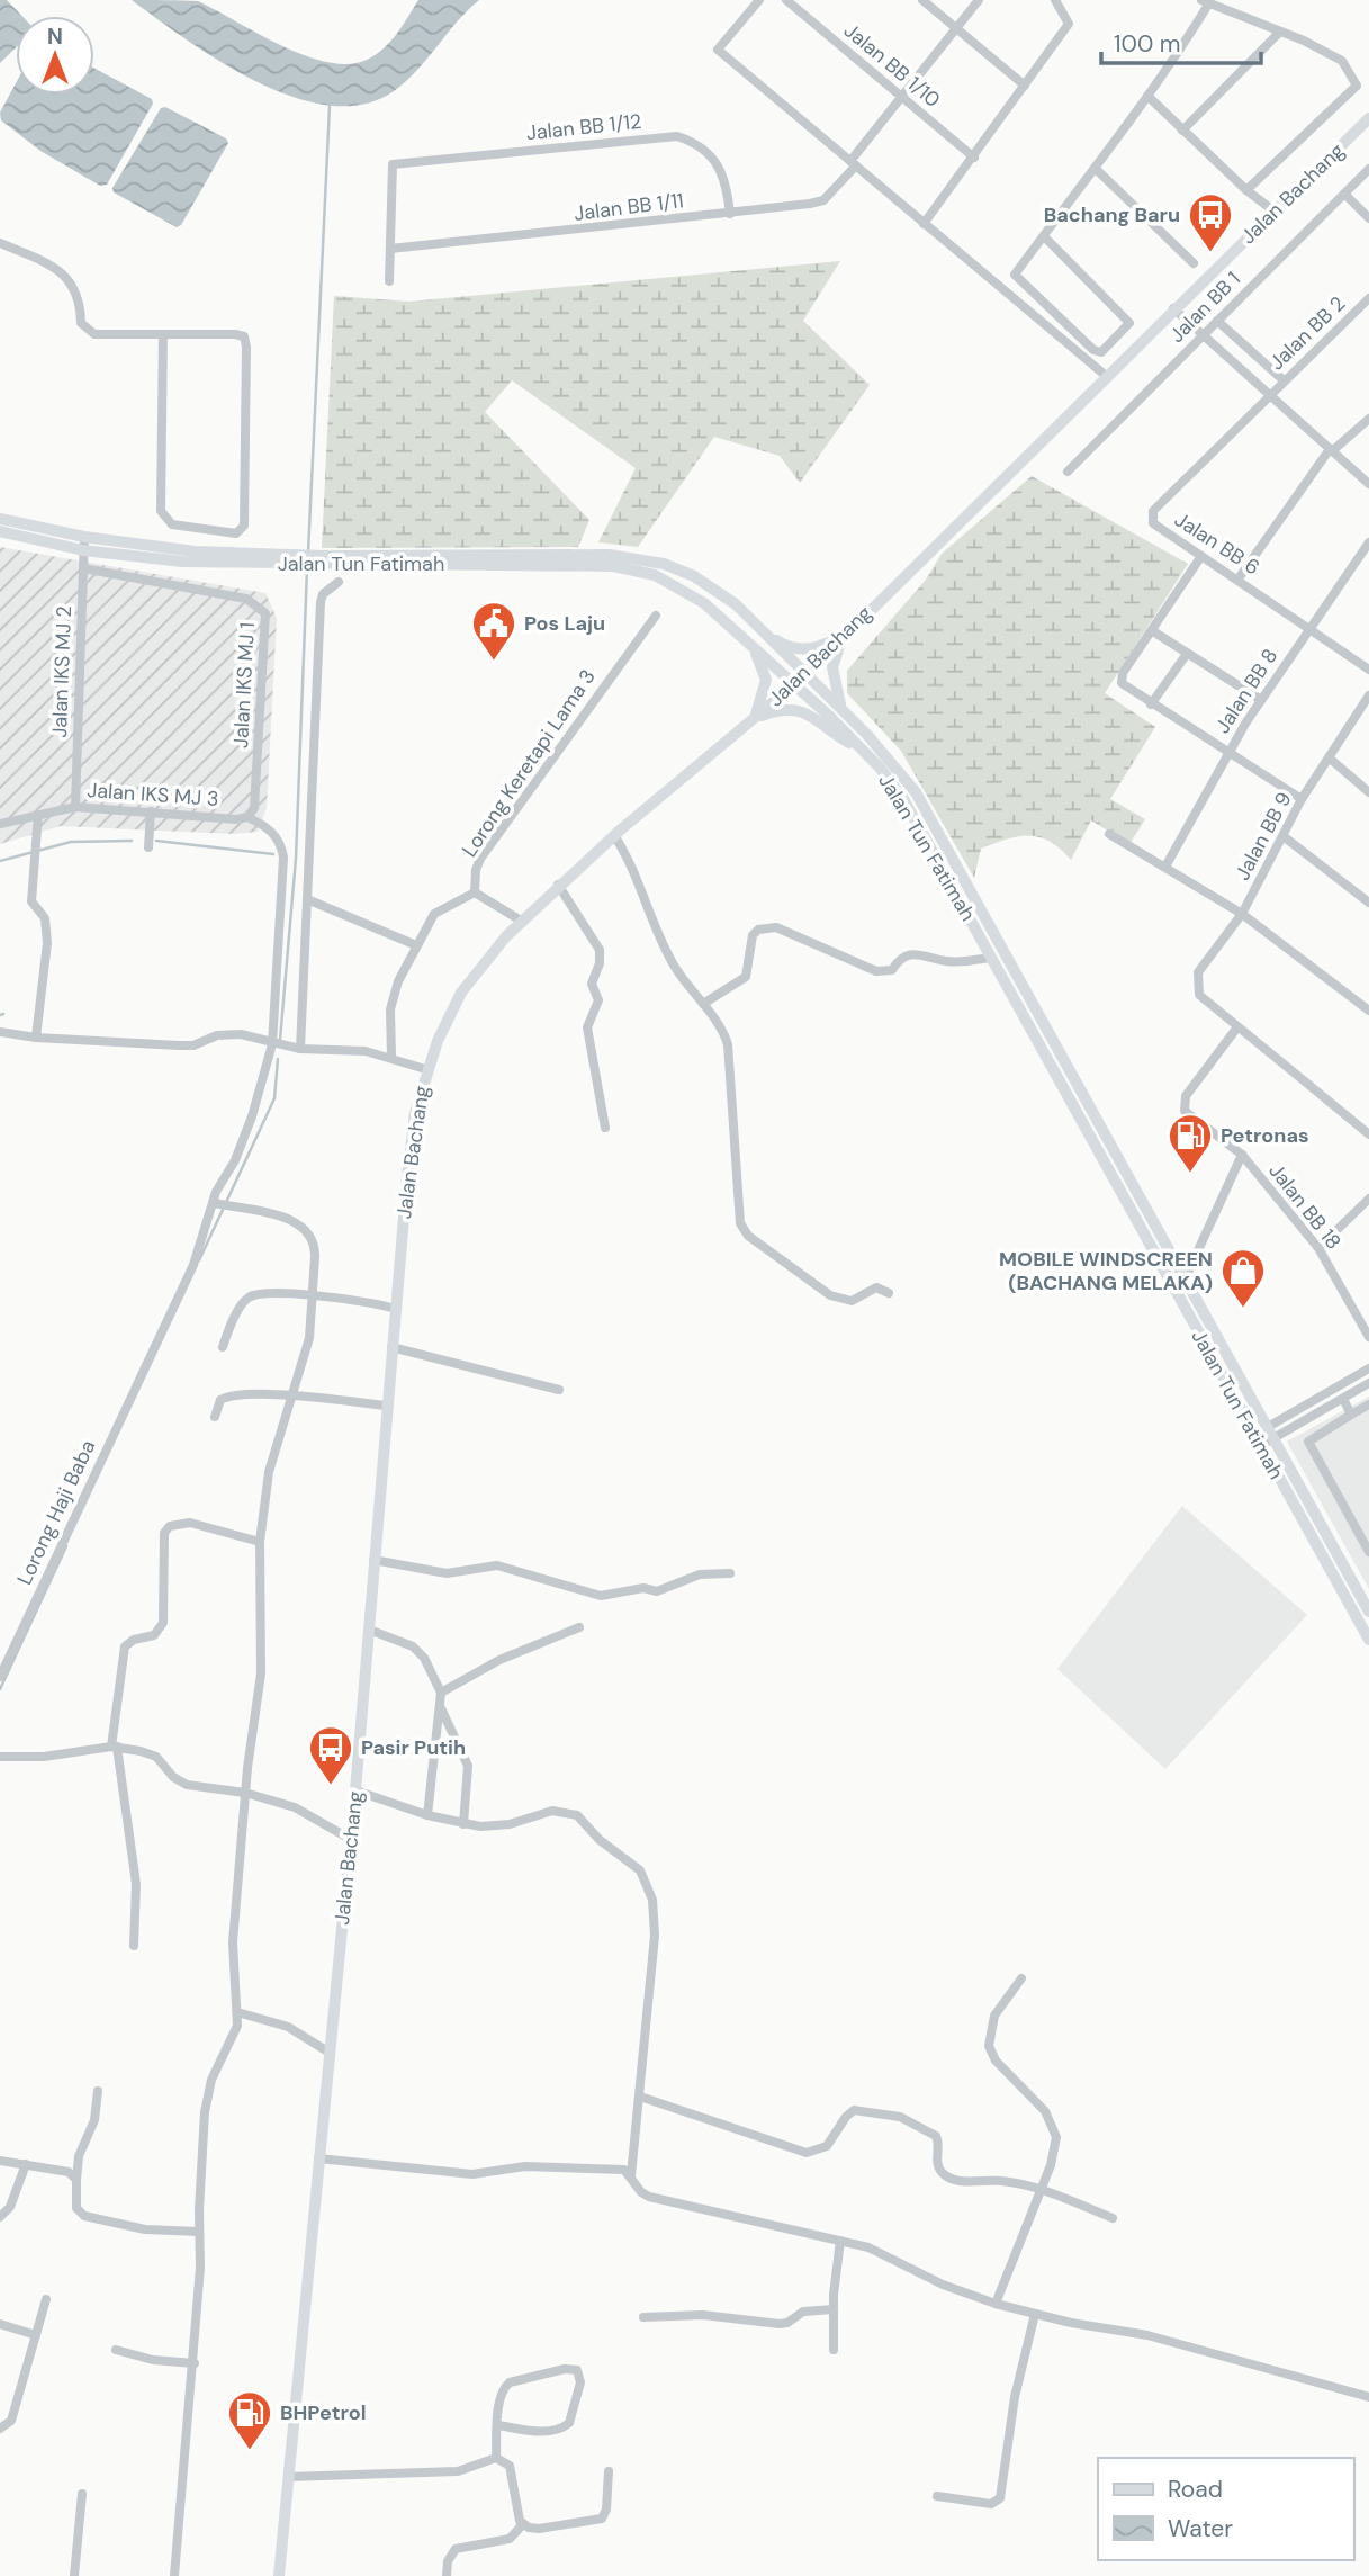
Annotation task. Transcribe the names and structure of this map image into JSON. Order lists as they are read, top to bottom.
{
  "streets": {
    "main road": ["Jalan Bachang", "Jalan Tun Fatimah"],
    "street": [
      "Jalan BB 1/10",
      "Jalan BB 1/12",
      "Jalan BB 1/11",
      "Jalan BB 1",
      "Jalan BB 2",
      "Jalan BB 6",
      "Jalan IKS MJ 2",
      "Jalan IKS MJ 1",
      "Jalan BB 8",
      "Lorong Keretapi Lama 3",
      "Jalan IKS MJ 3",
      "Jalan BB 9",
      "Jalan BB 18",
      "Lorong Haji Baba"
    ]
  },
  "crossings": [
    ["Jalan BB 1/10", "Jalan BB 1/11"],
    ["Jalan BB 1/12", "Jalan BB 1/11"],
    ["Jalan Bachang", "Jalan Tun Fatimah"],
    ["Jalan BB 2", "Jalan BB 6"],
    ["Jalan BB 6", "Jalan BB 8"],
    ["Jalan Tun Fatimah", "Jalan IKS MJ 2"],
    ["Jalan IKS MJ 2", "Jalan IKS MJ 1"],
    ["Jalan IKS MJ 2", "Jalan IKS MJ 3"],
    ["Jalan IKS MJ 1", "Jalan IKS MJ 3"],
    ["Jalan BB 9", "Jalan BB 18"]
  ],
  "places": {
    "bus stop": ["Bachang Baru", "Pasir Putih"],
    "public building": ["Pos Laju"],
    "fuel station": ["Petronas", "BHPetrol"],
    "shop": ["MOBILE WINDSCREEN (BACHANG MELAKA)"]
  },
  "legend": ["Road", "Water"],
  "scale_bar": "100 m",
  "north": "top"
}
